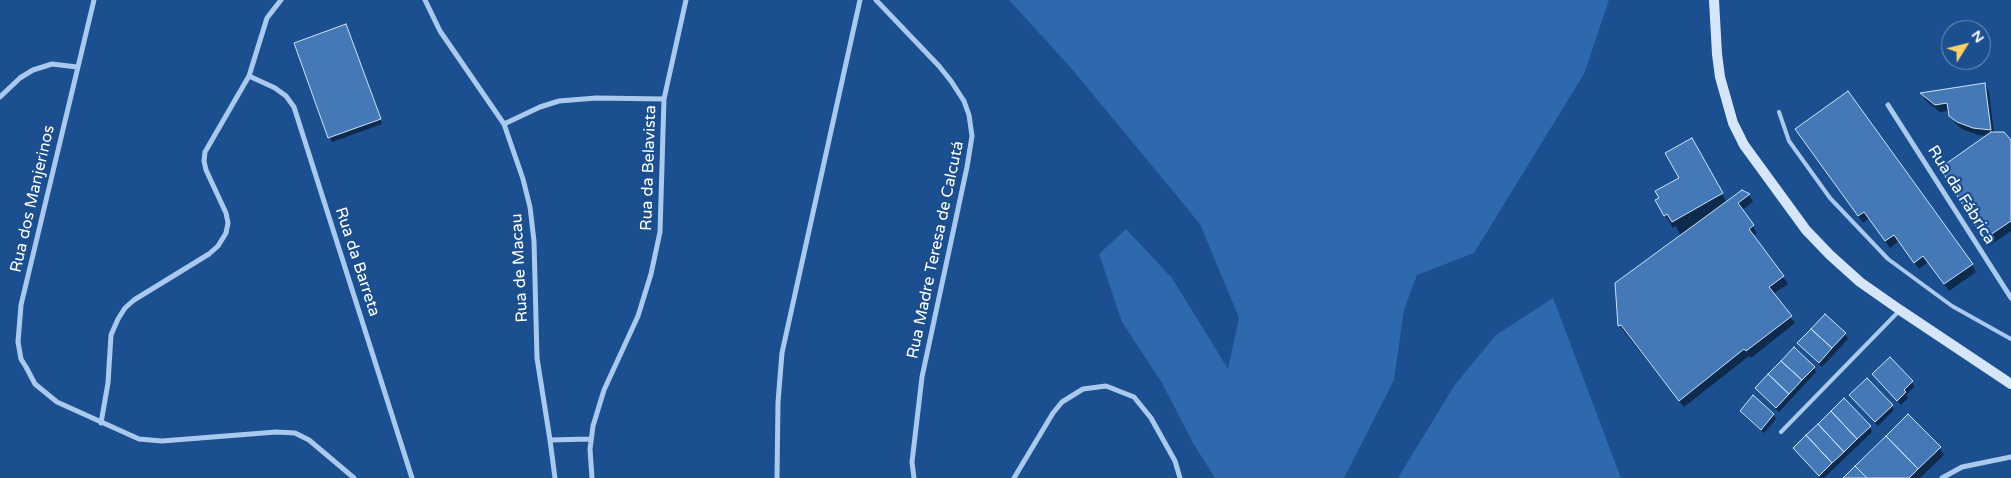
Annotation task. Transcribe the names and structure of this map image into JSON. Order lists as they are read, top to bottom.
{
  "streets": {
    "street": [
      "Rua da Belavista",
      "Rua da Fábrica",
      "Rua dos Manjerinos",
      "Rua Madre Teresa de Calcutá",
      "Rua da Barreta",
      "Rua de Macau"
    ]
  },
  "north": "top right"
}
